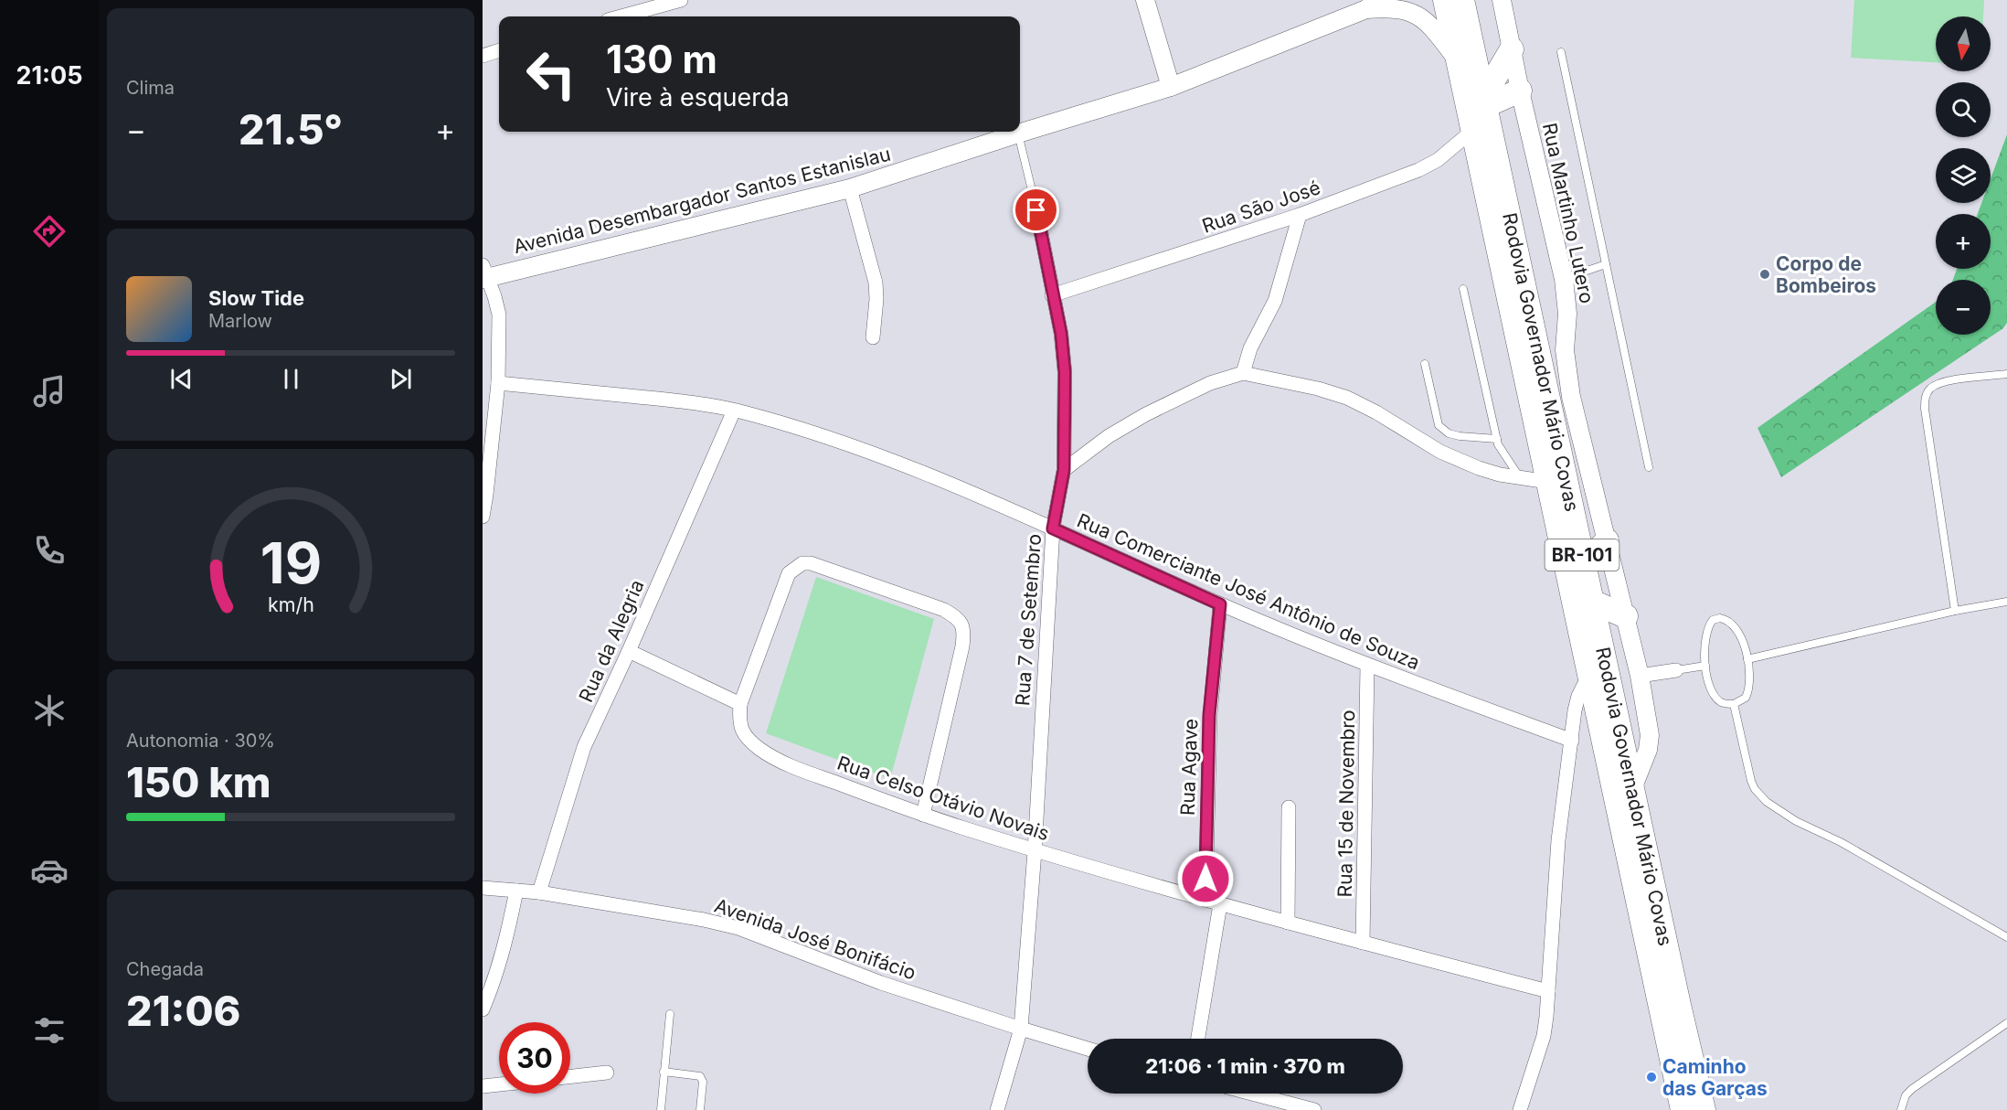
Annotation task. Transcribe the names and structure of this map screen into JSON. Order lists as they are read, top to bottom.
{
  "streets": {
    "highway": ["Rodovia Governador Mário Covas", "BR-101"],
    "street": [
      "Avenida Desembargador Santos Estanislau",
      "Rua São José",
      "Rua Martinho Lutero",
      "Rua Comerciante José Antônio de Souza",
      "Rua 7 de Setembro",
      "Rua da Alegria",
      "Rua Agave",
      "Rua Celso Otávio Novais",
      "Rua 15 de Novembro",
      "Avenida José Bonifácio"
    ]
  },
  "crossings": [
    ["Avenida Desembargador Santos Estanislau", "Rodovia Governador Mário Covas"],
    ["Avenida Desembargador Santos Estanislau", "Rua 7 de Setembro"],
    ["Rua São José", "Rodovia Governador Mário Covas"],
    ["Rua São José", "Rua 7 de Setembro"],
    ["Rua Martinho Lutero", "Rodovia Governador Mário Covas"],
    ["Rua Comerciante José Antônio de Souza", "Rua 7 de Setembro"],
    ["Rua Comerciante José Antônio de Souza", "Rua da Alegria"],
    ["Rua Comerciante José Antônio de Souza", "Rua Agave"],
    ["Rua Comerciante José Antônio de Souza", "Rua 15 de Novembro"],
    ["Rua 7 de Setembro", "Rua Celso Otávio Novais"],
    ["Rua 7 de Setembro", "Avenida José Bonifácio"],
    ["Rua da Alegria", "Avenida José Bonifácio"],
    ["Rua Agave", "Rua Celso Otávio Novais"],
    ["Rua Celso Otávio Novais", "Rua 15 de Novembro"]
  ],
  "places": ["Corpo de Bombeiros", "Caminho das Garças"],
  "north": "bottom",
  "page": {
    "tabs": "21:05",
    "tile": [
      "Clima",
      ["Autonomia · 30%", "150 km"],
      ["Chegada", "21:06"]
    ],
    "map_buttons": ["+", "−"],
    "turn": ["130 m", "Vire à esquerda"],
    "heat": ["−", "21.5°", "+"],
    "song": ["Slow Tide", "Marlow"],
    "limit": "30",
    "trip": "21:06 · 1 min · 370 m",
    "gauge": ["19", "km/h"]
  }
}
